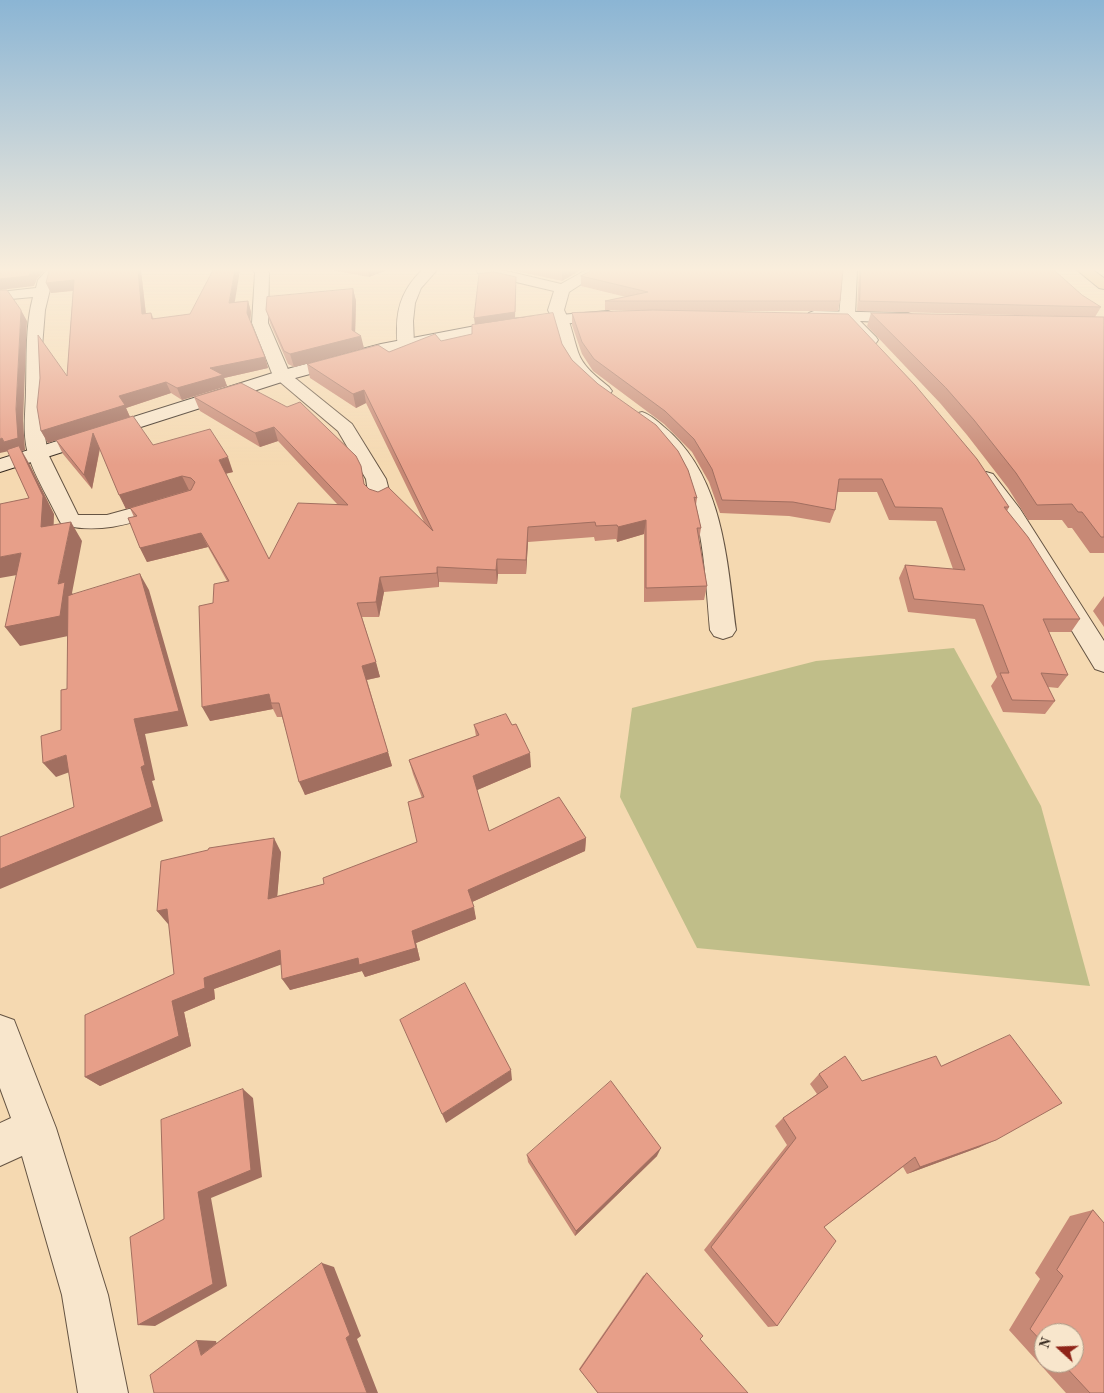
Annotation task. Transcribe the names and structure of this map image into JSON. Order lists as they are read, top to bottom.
{
  "north": "left"
}
